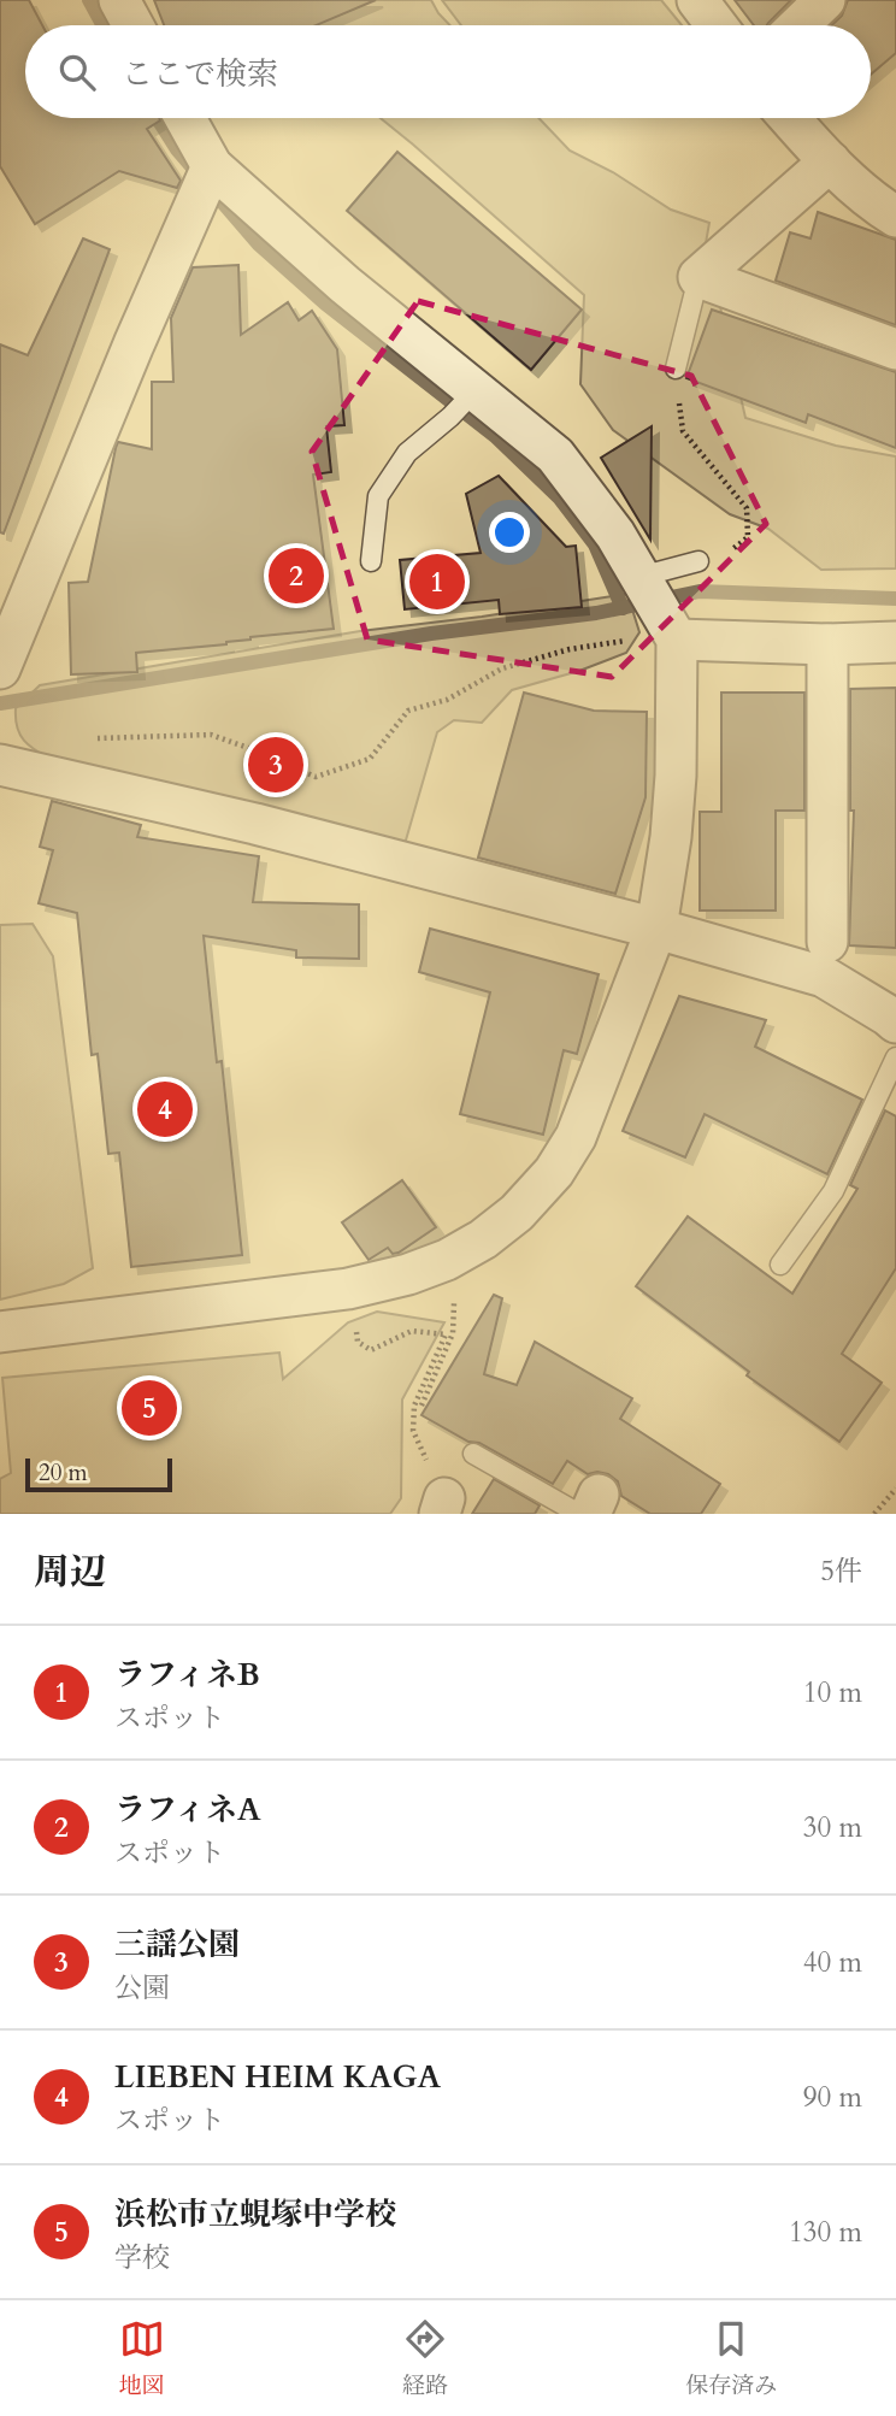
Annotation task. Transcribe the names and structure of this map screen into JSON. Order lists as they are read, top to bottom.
{
  "scale_bar": "20 m",
  "page": {
    "search": "ここで検索",
    "pins": [
      "2",
      "1",
      "3",
      "4",
      "5"
    ],
    "scale": "20 m",
    "heading": ["周辺", "5件"],
    "list": [
      {
        "mark": "1",
        "name": "ラフィネB",
        "note": "スポット",
        "value": "10 m"
      },
      {
        "mark": "2",
        "name": "ラフィネA",
        "note": "スポット",
        "value": "30 m"
      },
      {
        "mark": "3",
        "name": "三謡公園",
        "note": "公園",
        "value": "40 m"
      },
      {
        "mark": "4",
        "name": "LIEBEN HEIM KAGA",
        "note": "スポット",
        "value": "90 m"
      },
      {
        "mark": "5",
        "name": "浜松市立蜆塚中学校",
        "note": "学校",
        "value": "130 m"
      }
    ],
    "nav": ["地図", "経路", "保存済み"]
  }
}
